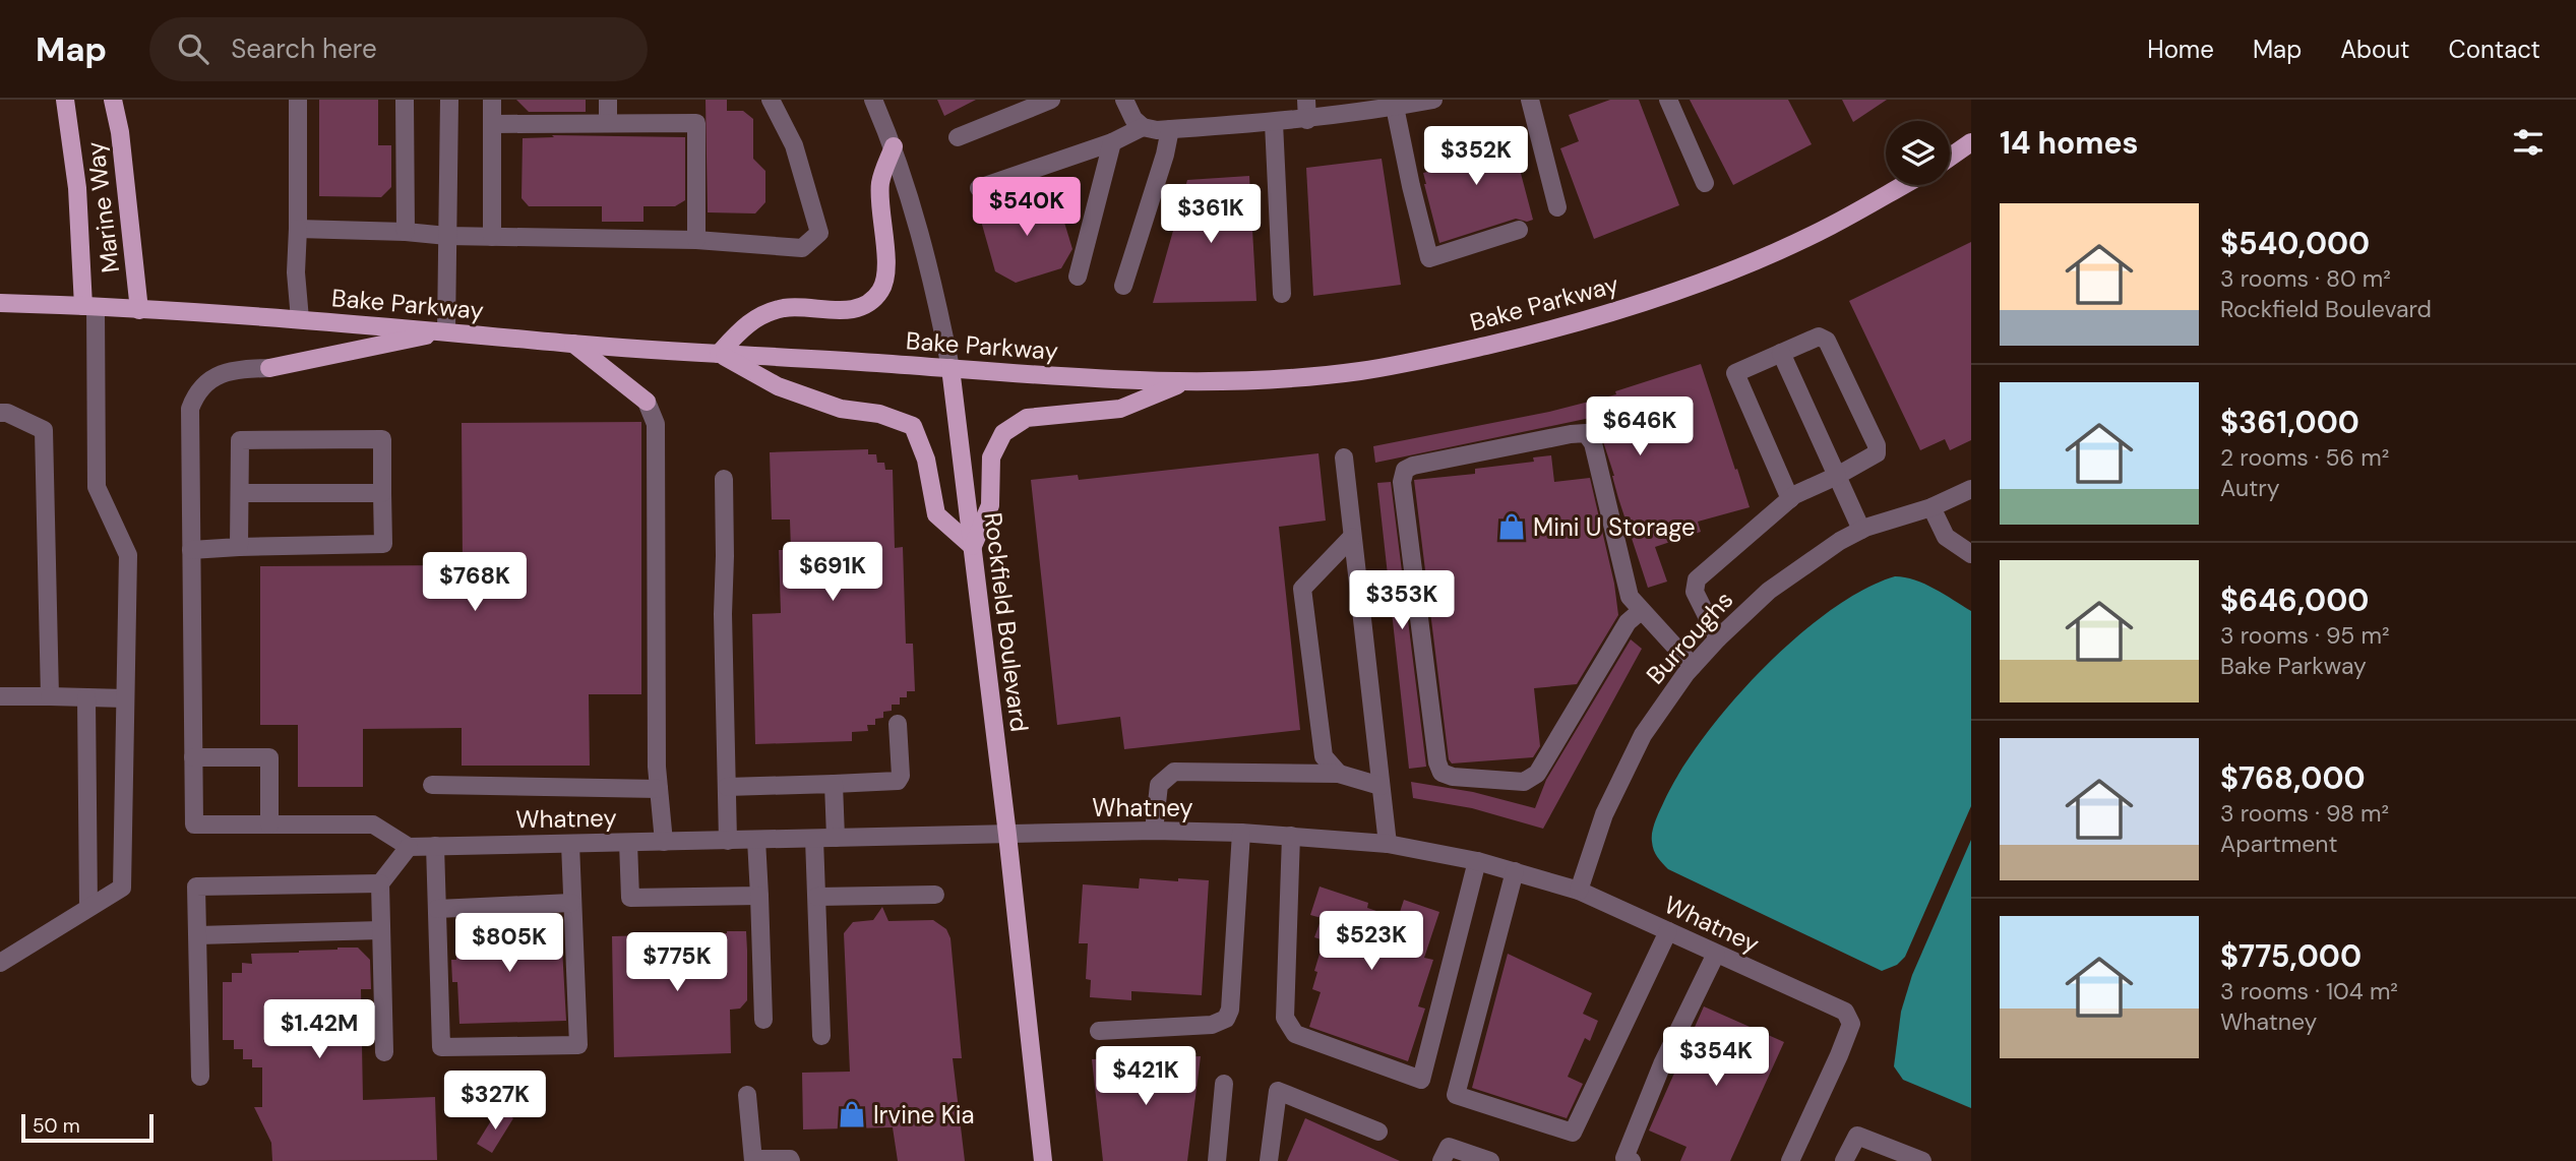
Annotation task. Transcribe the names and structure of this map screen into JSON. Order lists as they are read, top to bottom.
{
  "streets": {
    "main road": ["Marine Way", "Bake Parkway", "Rockfield Boulevard"],
    "street": ["Burroughs", "Whatney"]
  },
  "crossings": [
    ["Marine Way", "Bake Parkway"],
    ["Bake Parkway", "Rockfield Boulevard"],
    ["Rockfield Boulevard", "Whatney"],
    ["Burroughs", "Whatney"]
  ],
  "places": {
    "shop": ["Mini U Storage", "Irvine Kia"]
  },
  "scale_bar": "50 m",
  "page": {
    "header": "Map",
    "search": "Search here",
    "nav": [
      "Home",
      "Map",
      "About",
      "Contact"
    ],
    "heading": "14 homes",
    "price": [
      "$352K",
      "$540K",
      "$361K",
      "$646K",
      "$691K",
      "$768K",
      "$353K",
      "$523K",
      "$805K",
      "$775K",
      "$1.42M",
      "$354K",
      "$421K",
      "$327K"
    ],
    "list": [
      {
        "name": "$540,000",
        "note": "3 rooms · 80 m² · Rockfield Boulevard"
      },
      {
        "name": "$361,000",
        "note": "2 rooms · 56 m² · Autry"
      },
      {
        "name": "$646,000",
        "note": "3 rooms · 95 m² · Bake Parkway"
      },
      {
        "name": "$768,000",
        "note": "3 rooms · 98 m² · Apartment"
      },
      {
        "name": "$775,000",
        "note": "3 rooms · 104 m² · Whatney"
      }
    ],
    "scale": "50 m"
  }
}
